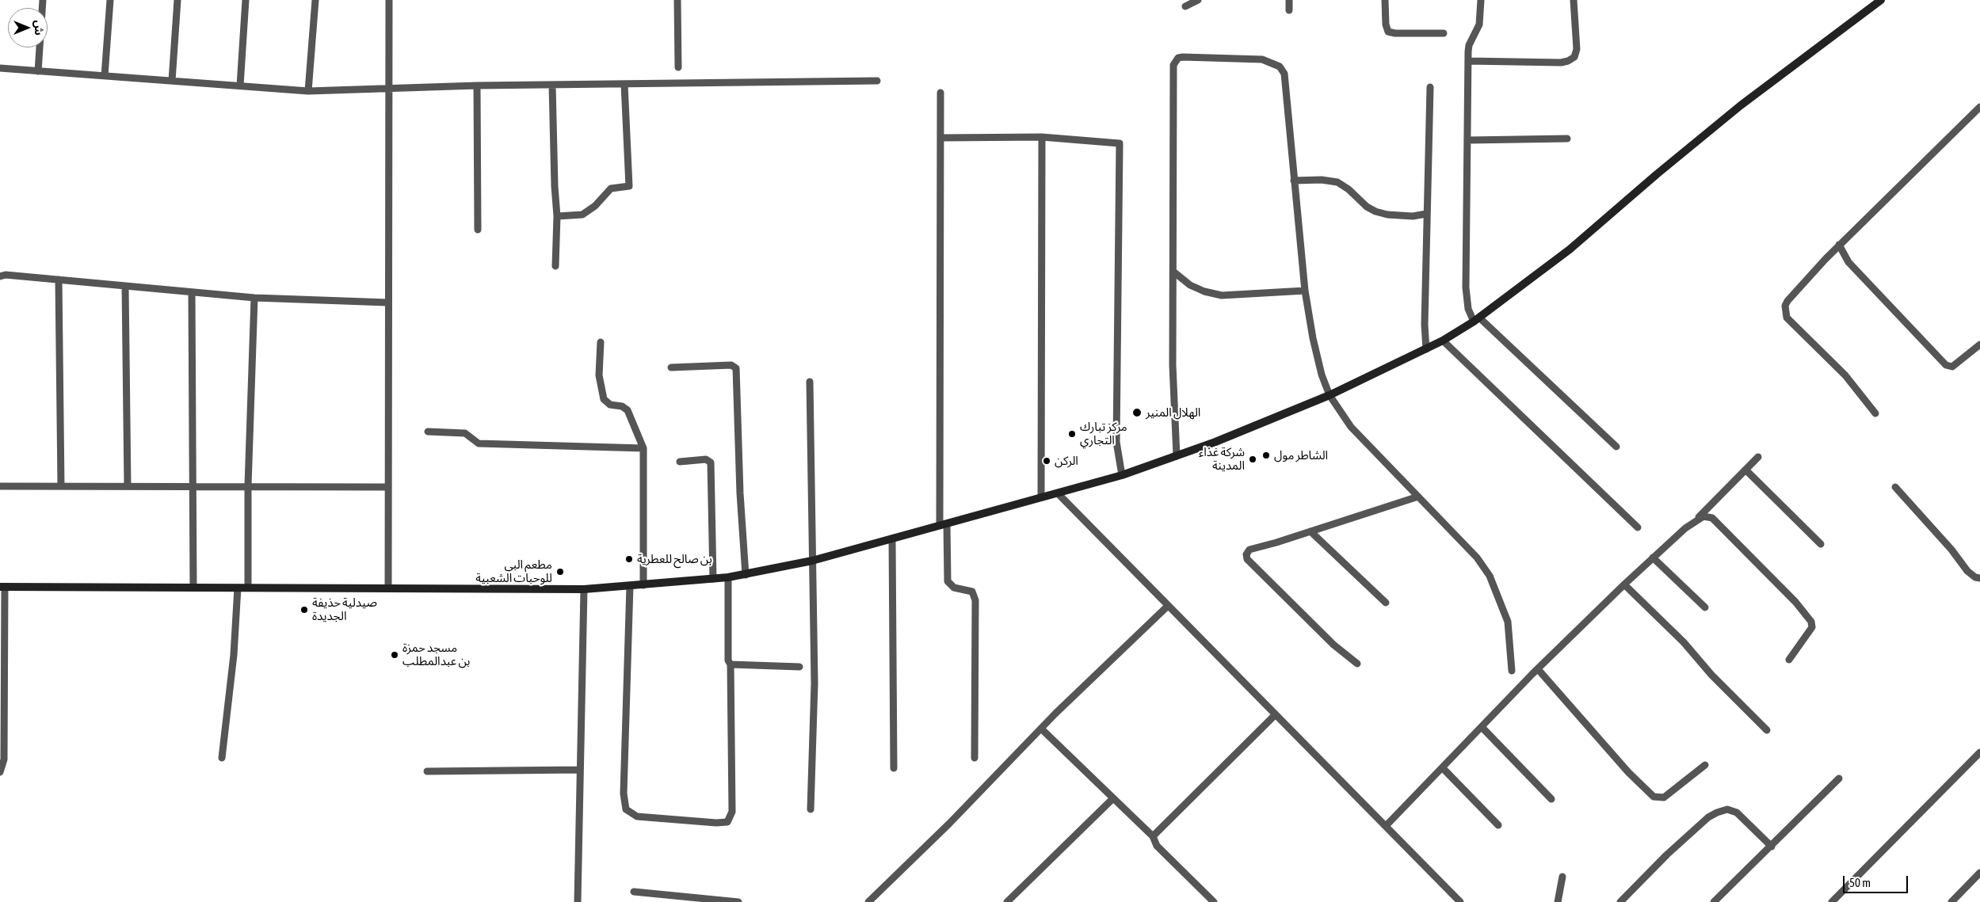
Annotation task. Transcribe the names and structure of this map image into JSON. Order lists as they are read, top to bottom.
{
  "places": [
    "الهلال المنير",
    "مركز تبارك التجاري",
    "الشاطر مول",
    "شركة غذاء المدينة",
    "الركن",
    "بن صالح للعطرية",
    "مطعم البي للوحبات الشعبية",
    "صيدلية حذيفة الجديدة",
    "مسجد حمزة بن عبدالمطلب"
  ],
  "scale_bar": "50 m",
  "north": "right"
}
